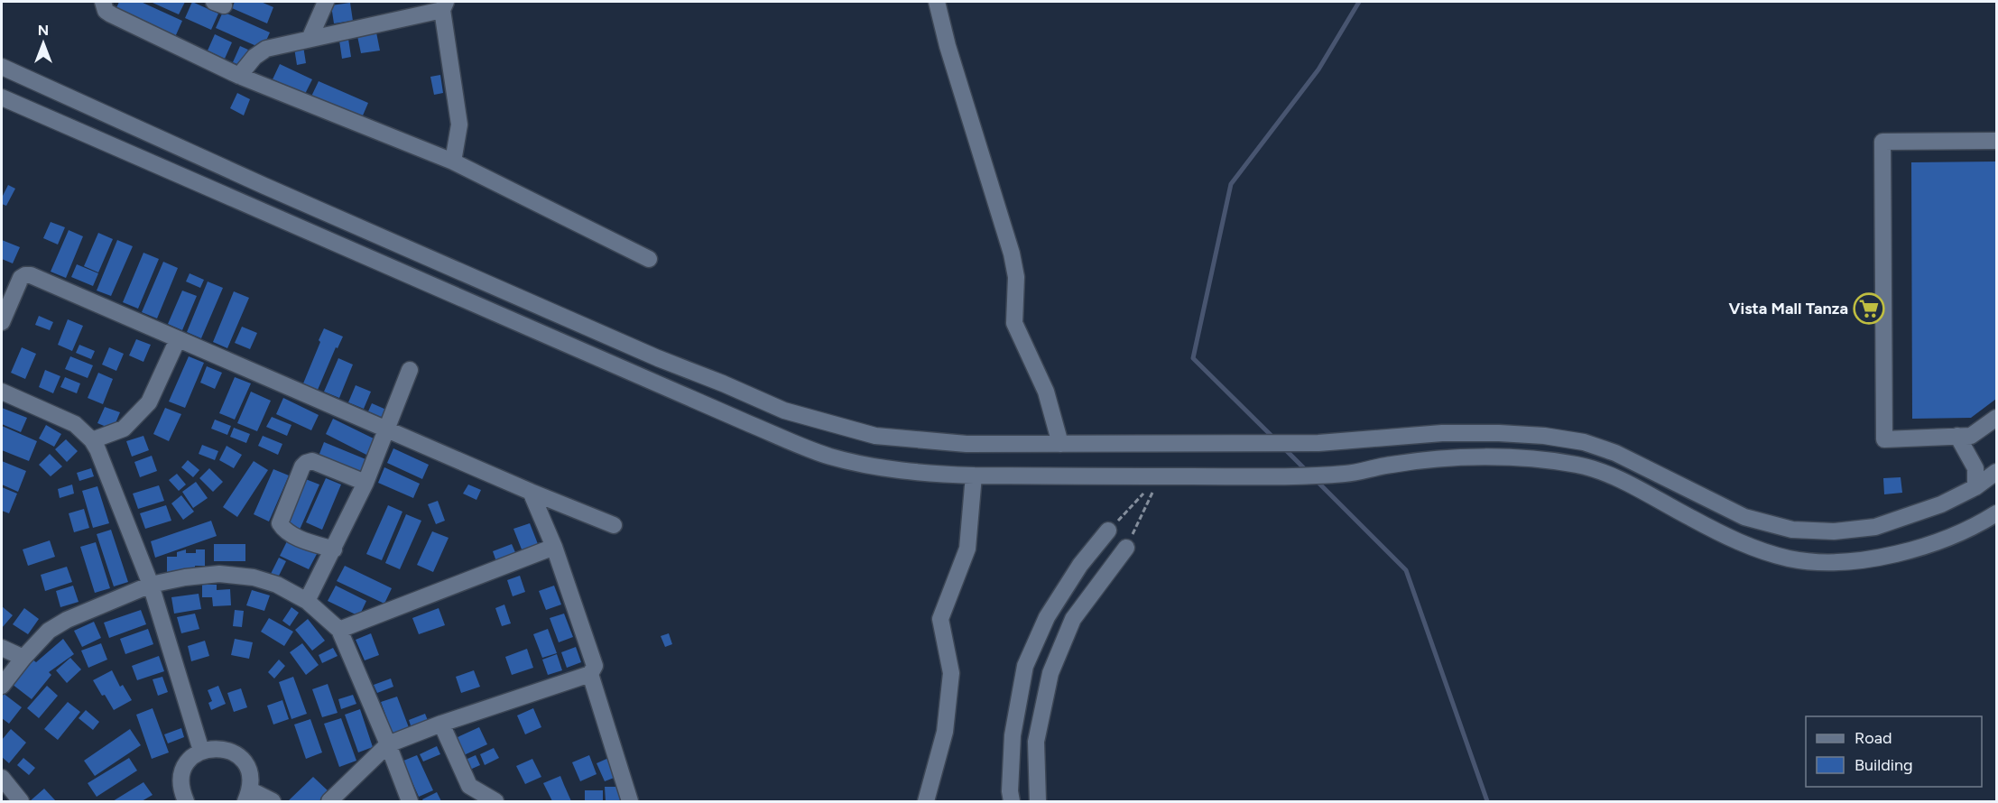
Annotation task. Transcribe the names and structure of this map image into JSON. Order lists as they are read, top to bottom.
{
  "places": {
    "supermarket": ["Vista Mall Tanza"]
  },
  "legend": ["Road", "Building"],
  "north": "top"
}
